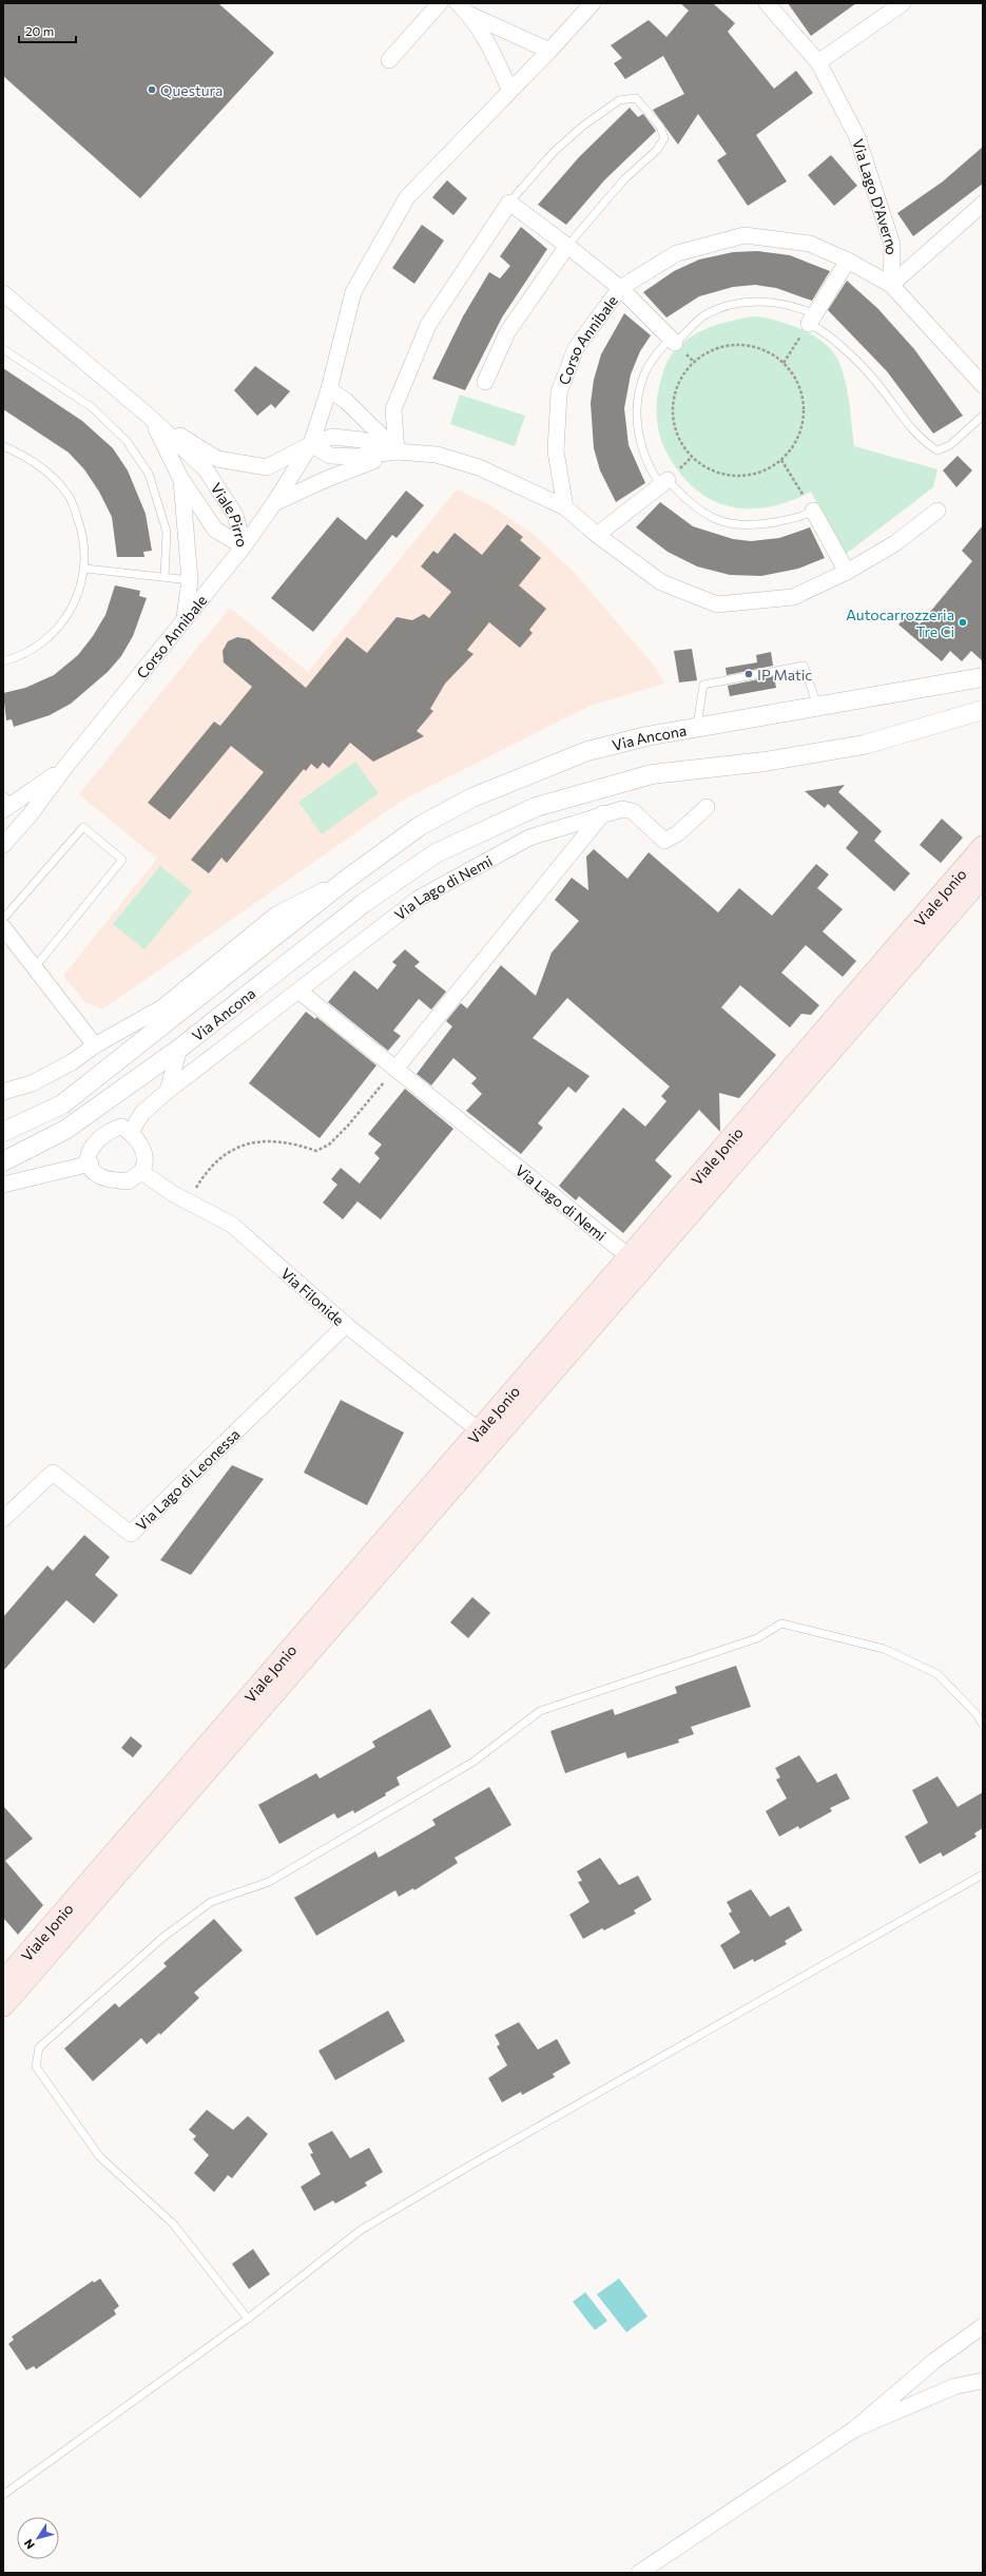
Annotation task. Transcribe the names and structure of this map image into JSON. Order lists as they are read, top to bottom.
{
  "streets": {
    "main road": ["Viale Jonio"],
    "street": [
      "Via Lago D'Averno",
      "Corso Annibale",
      "Viale Pirro",
      "Via Ancona",
      "Via Lago di Nemi",
      "Via Filonide",
      "Via Lago di Leonessa"
    ]
  },
  "crossings": [
    ["Via Lago D'Averno", "Corso Annibale"],
    ["Corso Annibale", "Viale Pirro"],
    ["Via Lago di Nemi", "Viale Jonio"],
    ["Via Lago di Nemi", "Via Filonide"],
    ["Viale Jonio", "Via Filonide"],
    ["Via Filonide", "Via Lago di Leonessa"]
  ],
  "places": ["Questura", "Autocarrozzeria Tre Ci", "IP Matic"],
  "scale_bar": "20 m",
  "north": "bottom left"
}
